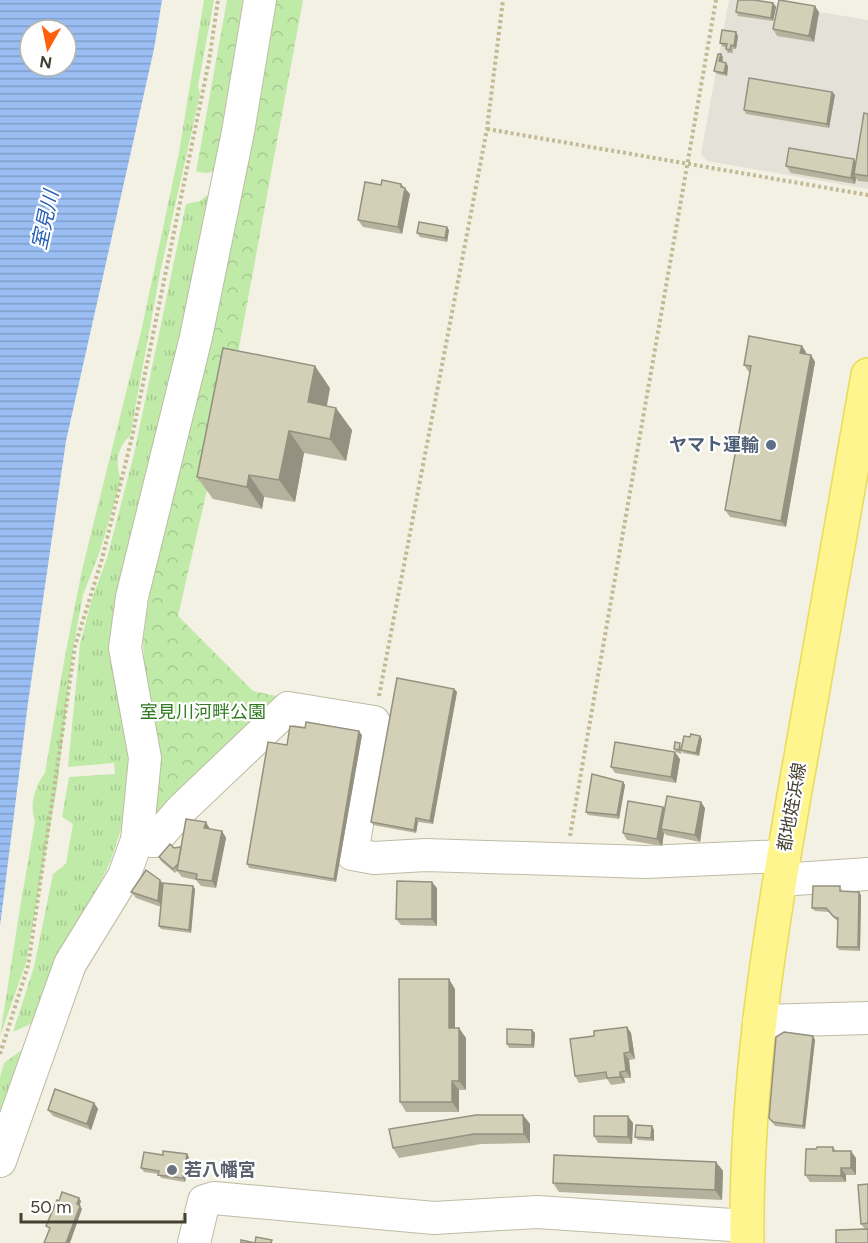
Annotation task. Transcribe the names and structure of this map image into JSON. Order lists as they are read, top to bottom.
{
  "streets": {
    "main road": ["都地姪浜線"]
  },
  "water": ["室見川"],
  "parks": ["室見川河畔公園"],
  "places": ["ヤマト運輸", "若八幡宮"],
  "scale_bar": "50 m",
  "north": "bottom"
}
